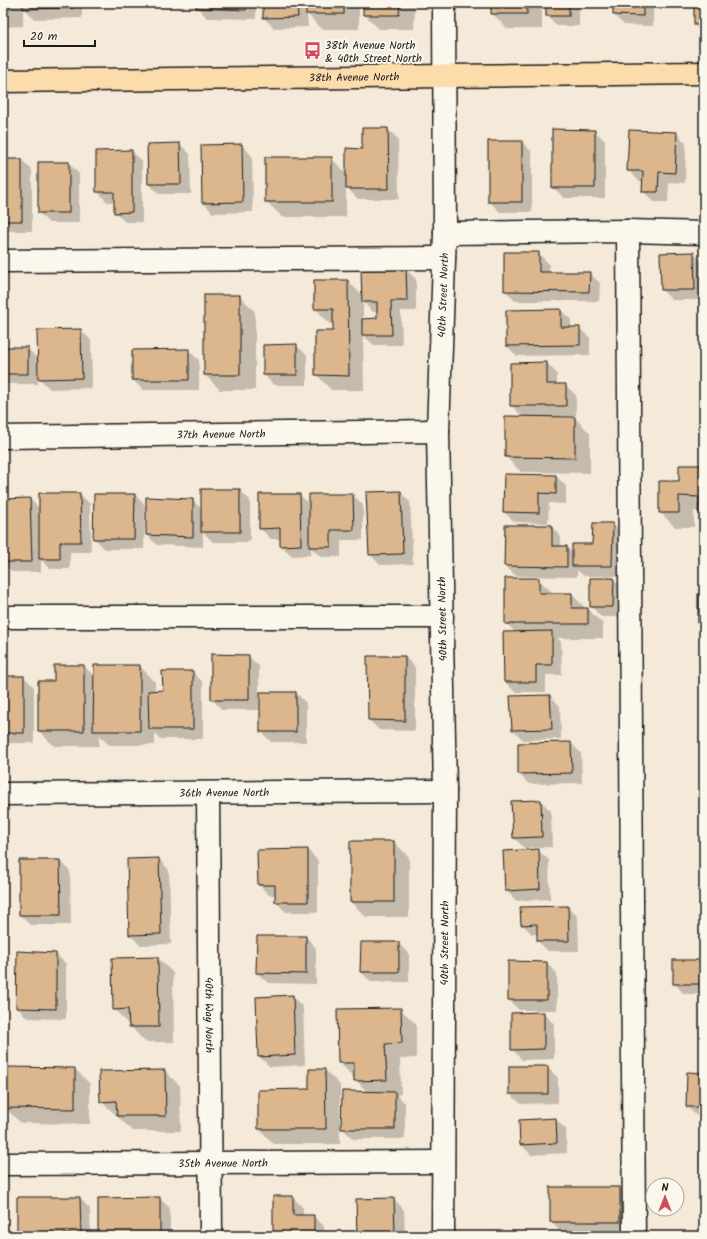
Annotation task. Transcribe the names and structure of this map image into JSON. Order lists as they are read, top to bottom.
{
  "streets": {
    "main road": ["38th Avenue North"],
    "street": [
      "40th Street North",
      "37th Avenue North",
      "36th Avenue North",
      "40th Way North",
      "35th Avenue North"
    ]
  },
  "crossings": [
    ["38th Avenue North", "40th Street North"],
    ["40th Street North", "37th Avenue North"],
    ["40th Street North", "36th Avenue North"],
    ["40th Street North", "35th Avenue North"],
    ["36th Avenue North", "40th Way North"],
    ["40th Way North", "35th Avenue North"]
  ],
  "places": {
    "bus stop": ["38th Avenue North & 40th Street North"]
  },
  "scale_bar": "20 m",
  "north": "top"
}
